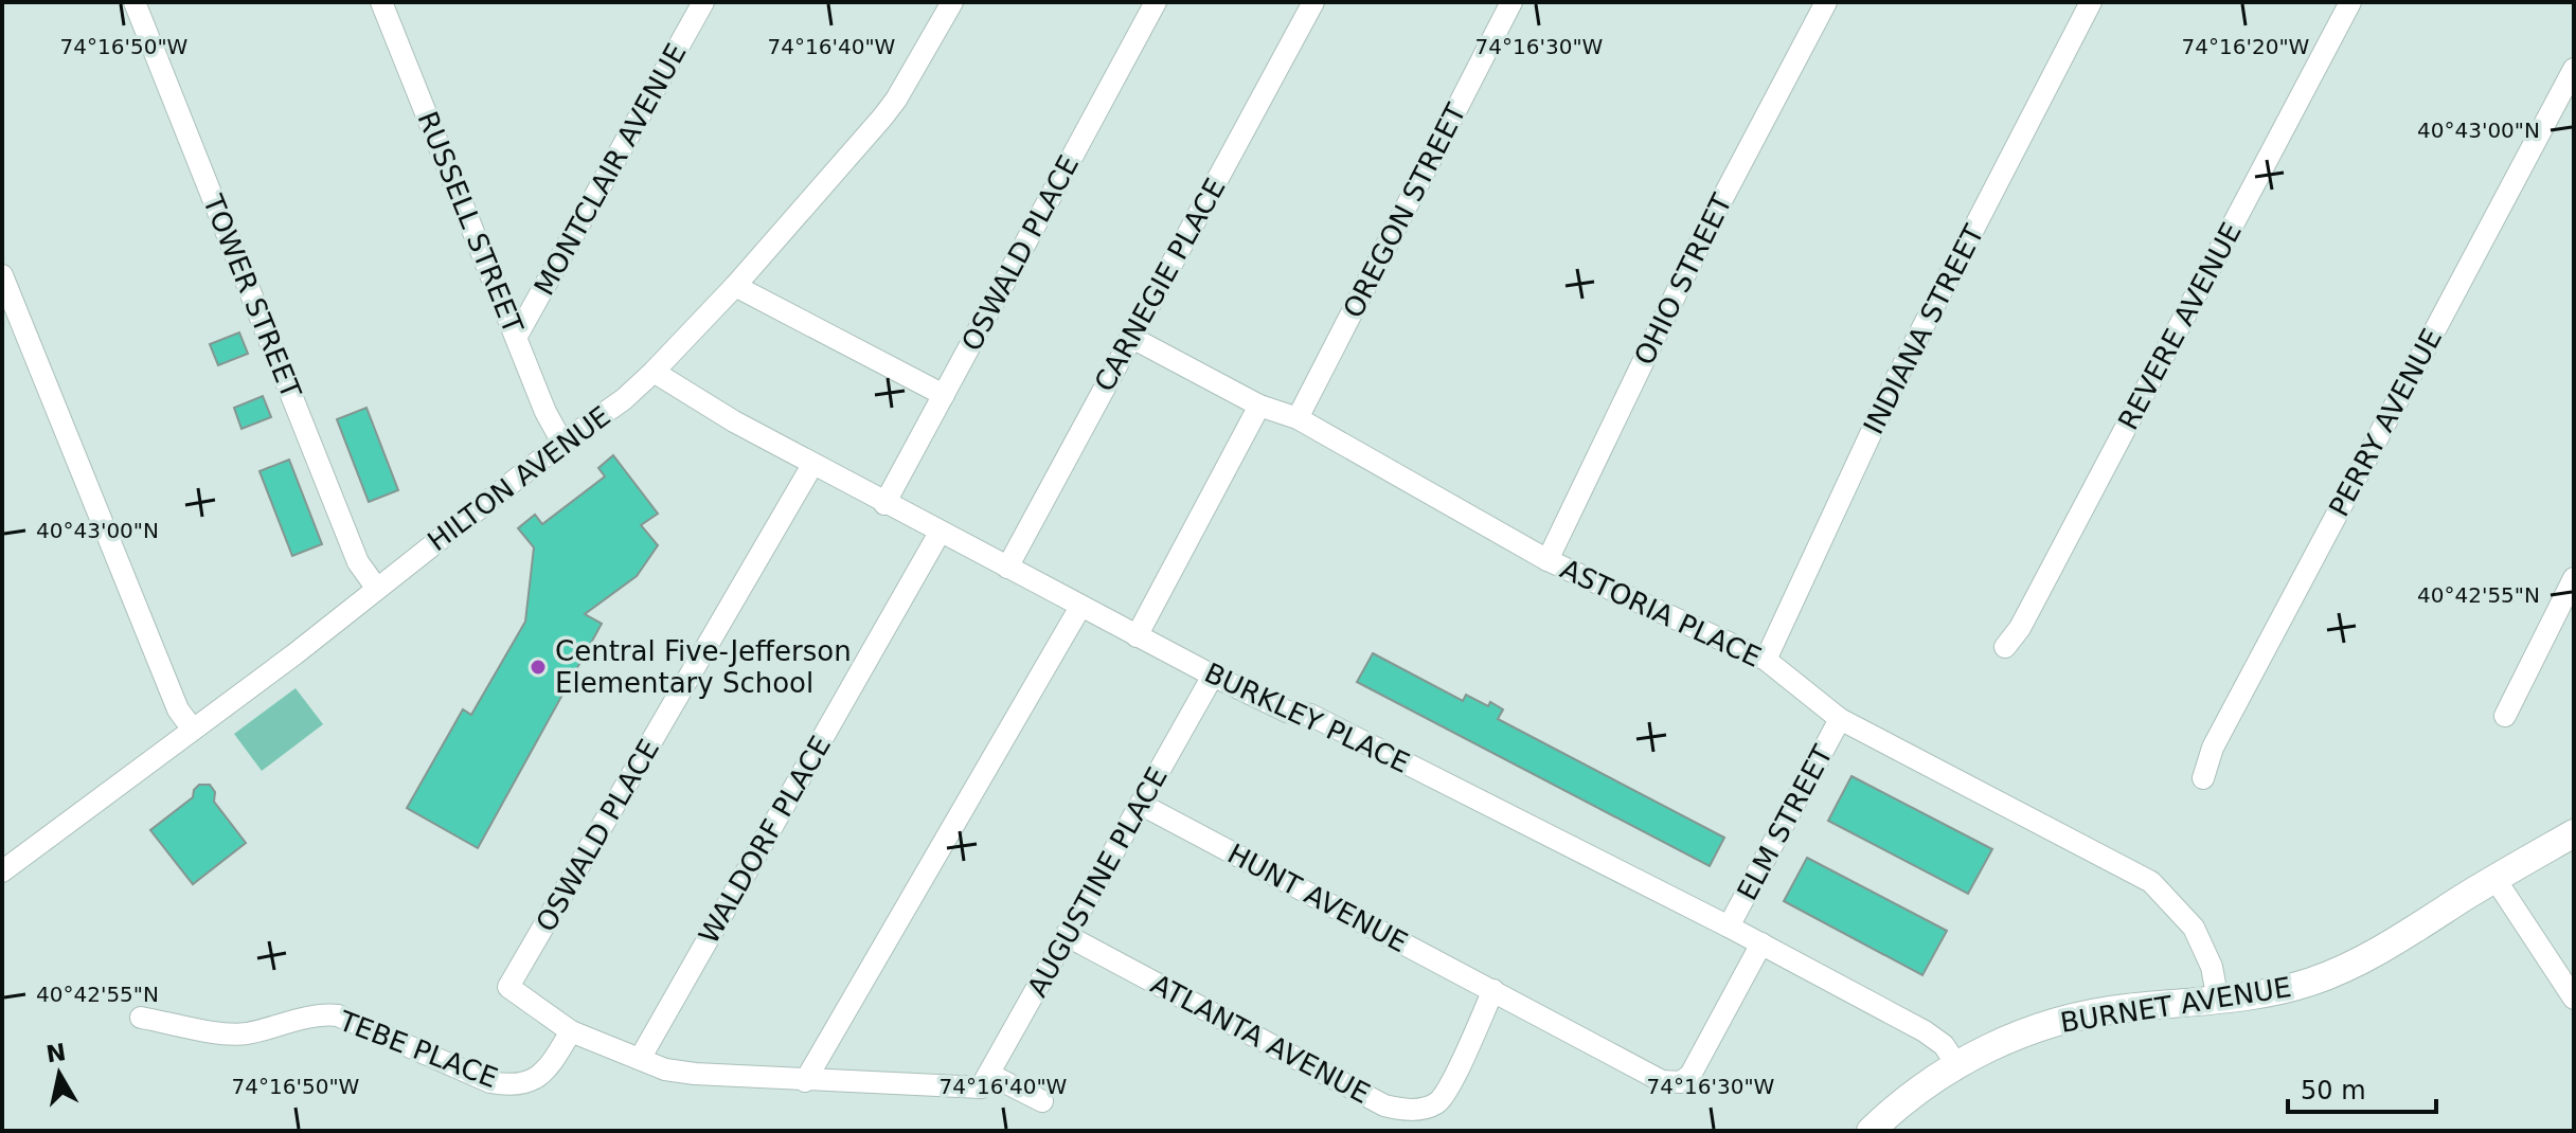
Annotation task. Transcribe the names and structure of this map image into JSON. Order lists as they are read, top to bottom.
{
  "streets": {
    "street": [
      "MONTCLAIR AVENUE",
      "OREGON STREET",
      "RUSSELL STREET",
      "OSWALD PLACE",
      "OHIO STREET",
      "CARNEGIE PLACE",
      "TOWER STREET",
      "REVERE AVENUE",
      "INDIANA STREET",
      "PERRY AVENUE",
      "HILTON AVENUE",
      "ASTORIA PLACE",
      "BURKLEY PLACE",
      "ELM STREET",
      "WALDORF PLACE",
      "AUGUSTINE PLACE",
      "HUNT AVENUE",
      "BURNET AVENUE",
      "ATLANTA AVENUE",
      "TEBE PLACE"
    ]
  },
  "crossings": [
    ["MONTCLAIR AVENUE", "RUSSELL STREET"],
    ["OREGON STREET", "ASTORIA PLACE"],
    ["RUSSELL STREET", "HILTON AVENUE"],
    ["OSWALD PLACE", "BURKLEY PLACE"],
    ["OSWALD PLACE", "TEBE PLACE"],
    ["OHIO STREET", "ASTORIA PLACE"],
    ["CARNEGIE PLACE", "ASTORIA PLACE"],
    ["CARNEGIE PLACE", "BURKLEY PLACE"],
    ["TOWER STREET", "HILTON AVENUE"],
    ["INDIANA STREET", "ASTORIA PLACE"],
    ["HILTON AVENUE", "BURKLEY PLACE"],
    ["ASTORIA PLACE", "ELM STREET"],
    ["ASTORIA PLACE", "BURNET AVENUE"],
    ["BURKLEY PLACE", "ELM STREET"],
    ["BURKLEY PLACE", "WALDORF PLACE"],
    ["BURKLEY PLACE", "AUGUSTINE PLACE"],
    ["BURKLEY PLACE", "BURNET AVENUE"],
    ["ELM STREET", "HUNT AVENUE"],
    ["ELM STREET", "ATLANTA AVENUE"],
    ["AUGUSTINE PLACE", "HUNT AVENUE"],
    ["AUGUSTINE PLACE", "ATLANTA AVENUE"],
    ["HUNT AVENUE", "ATLANTA AVENUE"]
  ],
  "places": ["Central Five-Jefferson Elementary School"],
  "scale_bar": "50 m",
  "north": "top",
  "coordinates": [
    "74°16'50\"W",
    "74°16'40\"W",
    "74°16'30\"W",
    "74°16'20\"W",
    "40°43'00\"N",
    "40°42'55\"N"
  ]
}
